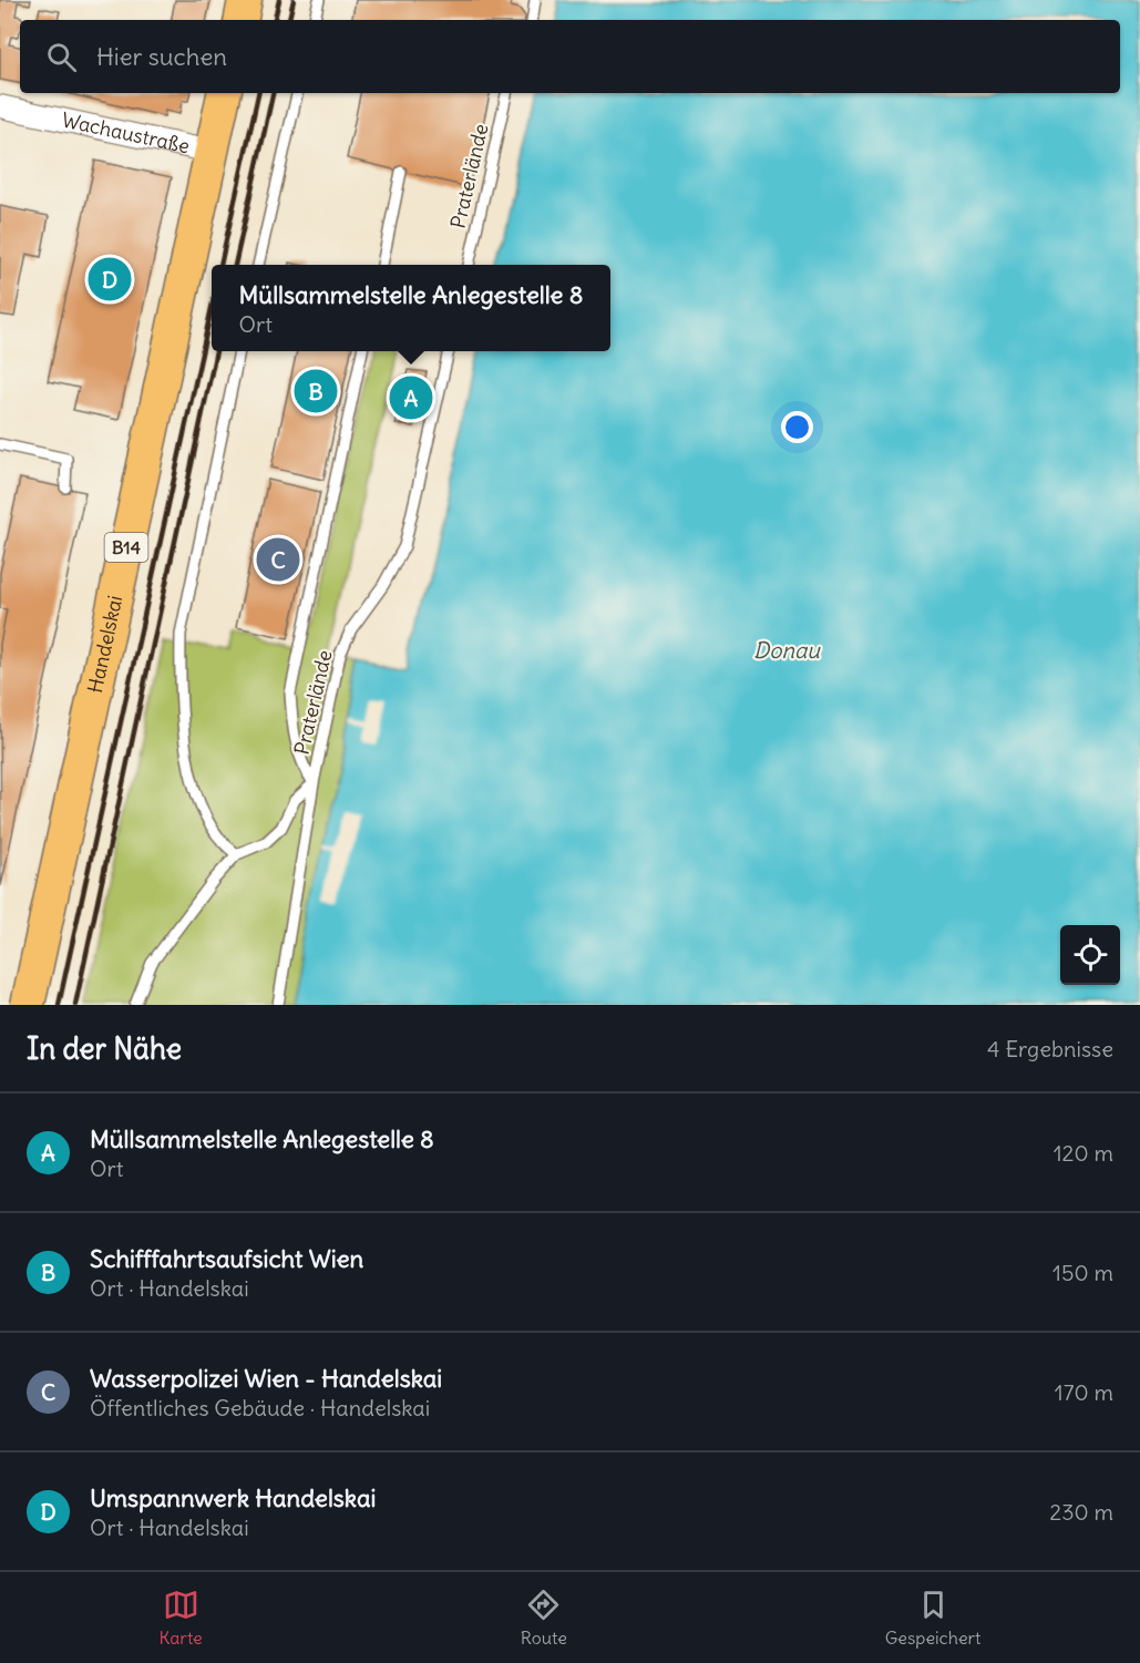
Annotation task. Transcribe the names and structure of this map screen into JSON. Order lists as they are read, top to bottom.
{
  "streets": {
    "main road": ["B14", "Handelskai"],
    "street": ["Wachaustraße"],
    "lane": ["Praterlände"]
  },
  "crossings": [
    ["Wachaustraße", "Handelskai"]
  ],
  "water": ["Donau"],
  "page": {
    "search": "Hier suchen",
    "pins": [
      "D",
      "B",
      "A",
      "C"
    ],
    "popup": ["Müllsammelstelle Anlegestelle 8", "Ort"],
    "heading": ["In der Nähe", "4 Ergebnisse"],
    "list": [
      {
        "mark": "A",
        "name": "Müllsammelstelle Anlegestelle 8",
        "note": "Ort",
        "value": "120 m"
      },
      {
        "mark": "B",
        "name": "Schifffahrtsaufsicht Wien",
        "note": "Ort · Handelskai",
        "value": "150 m"
      },
      {
        "mark": "C",
        "name": "Wasserpolizei Wien - Handelskai",
        "note": "Öffentliches Gebäude · Handelskai",
        "value": "170 m"
      },
      {
        "mark": "D",
        "name": "Umspannwerk Handelskai",
        "note": "Ort · Handelskai",
        "value": "230 m"
      }
    ],
    "nav": ["Karte", "Route", "Gespeichert"]
  }
}
